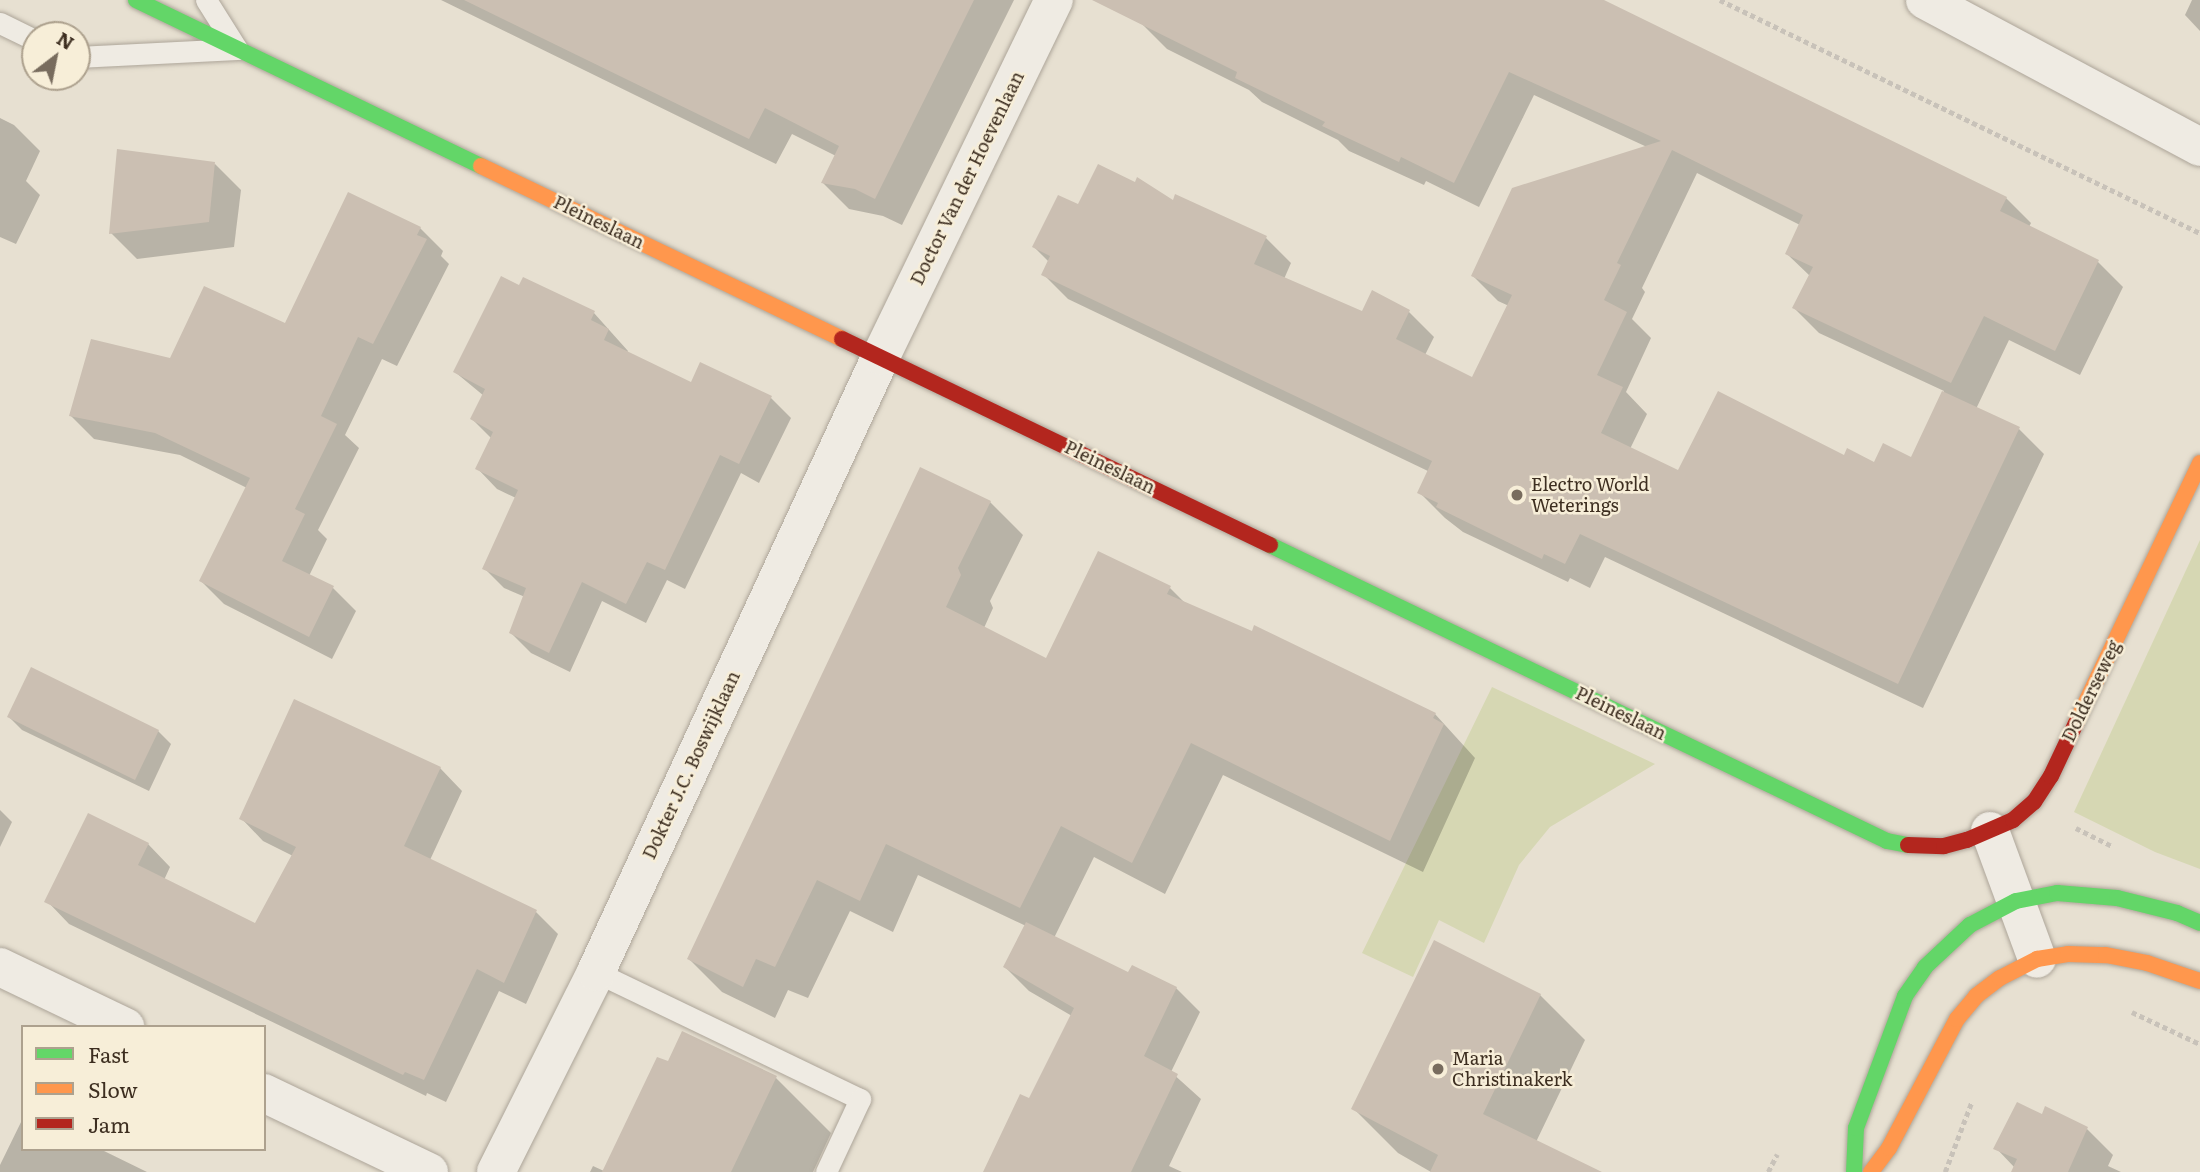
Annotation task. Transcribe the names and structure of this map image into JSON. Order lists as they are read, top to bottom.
{
  "streets": {
    "street": [
      "Doctor Van der Hoevenlaan",
      "Pleineslaan",
      "Dolderseweg",
      "Dokter J.C. Boswijklaan"
    ]
  },
  "crossings": [
    ["Doctor Van der Hoevenlaan", "Pleineslaan"],
    ["Doctor Van der Hoevenlaan", "Dokter J.C. Boswijklaan"],
    ["Pleineslaan", "Dolderseweg"],
    ["Pleineslaan", "Dokter J.C. Boswijklaan"]
  ],
  "places": ["Electro World Weterings", "Maria Christinakerk"],
  "legend": ["Fast", "Slow", "Jam"],
  "north": "top right"
}
